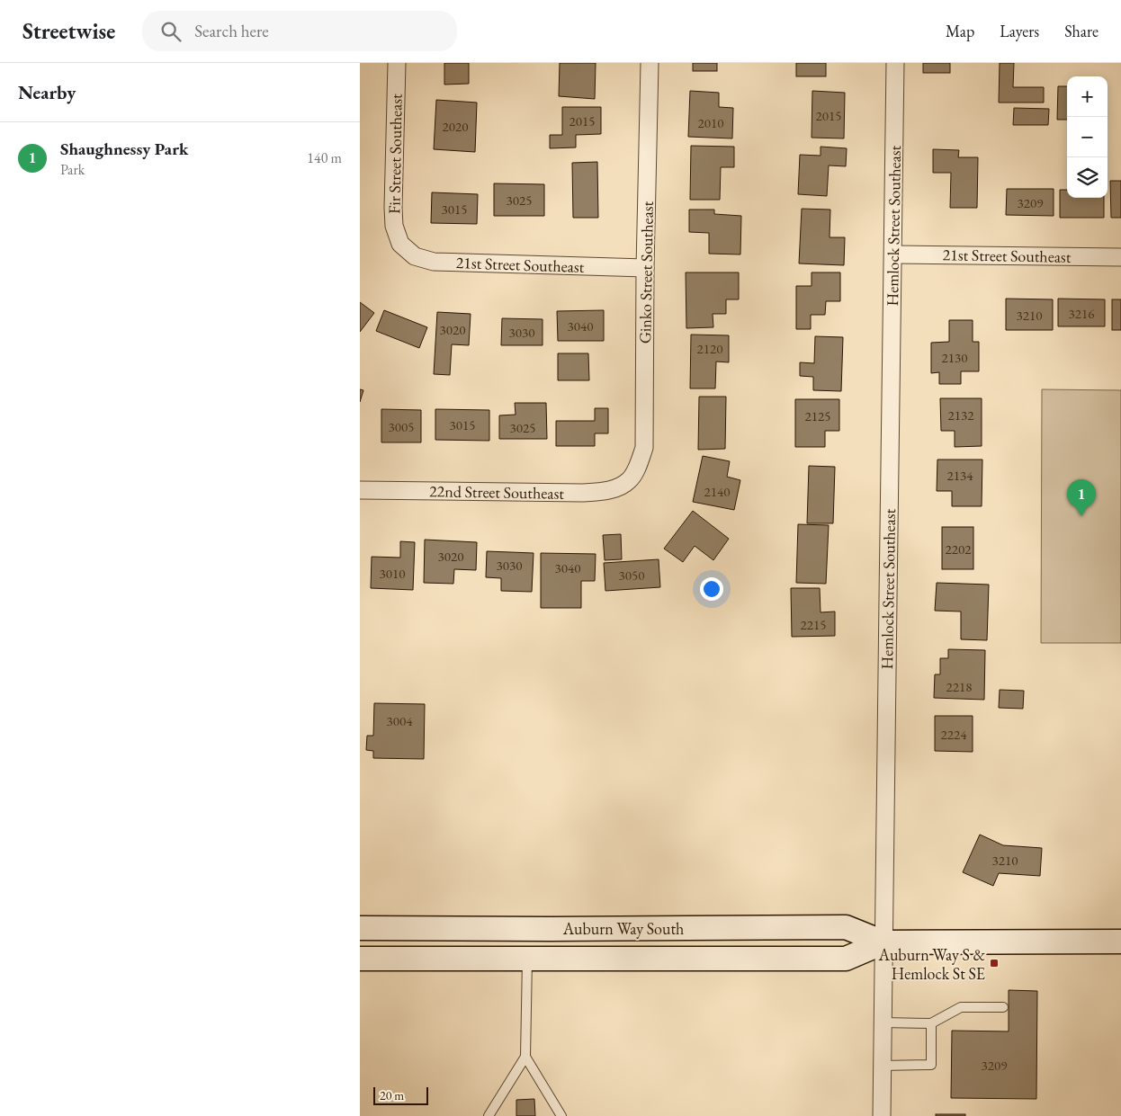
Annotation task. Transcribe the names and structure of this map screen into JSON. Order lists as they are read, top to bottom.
{
  "streets": {
    "main road": ["Auburn Way South"],
    "street": [
      "Fir Street Southeast",
      "Hemlock Street Southeast",
      "21st Street Southeast",
      "Ginko Street Southeast",
      "22nd Street Southeast"
    ]
  },
  "crossings": [
    ["Fir Street Southeast", "21st Street Southeast"],
    ["Hemlock Street Southeast", "21st Street Southeast"],
    ["Hemlock Street Southeast", "Auburn Way South"],
    ["21st Street Southeast", "Ginko Street Southeast"],
    ["Ginko Street Southeast", "22nd Street Southeast"]
  ],
  "places": {
    "transit": ["Auburn Way S & Hemlock St SE"]
  },
  "house_numbers": [
    "2015",
    "2015",
    "2010",
    "2020",
    "3025",
    "3209",
    "3015",
    "3216",
    "3210",
    "3040",
    "3020",
    "3030",
    "2120",
    "2130",
    "2132",
    "2125",
    "3015",
    "3005",
    "3025",
    "2134",
    "2140",
    "2202",
    "3020",
    "3030",
    "3040",
    "3010",
    "3050",
    "2215",
    "2218",
    "3004",
    "2224",
    "3210",
    "3209"
  ],
  "scale_bar": "20 m",
  "page": {
    "header": "Streetwise",
    "search": "Search here",
    "nav": ["Map", "Layers", "Share"],
    "heading": "Nearby",
    "map_buttons": ["+", "−"],
    "list": [
      {
        "mark": "1",
        "name": "Shaughnessy Park",
        "note": "Park",
        "value": "140 m"
      }
    ],
    "pins": "1",
    "scale": "20 m"
  }
}
